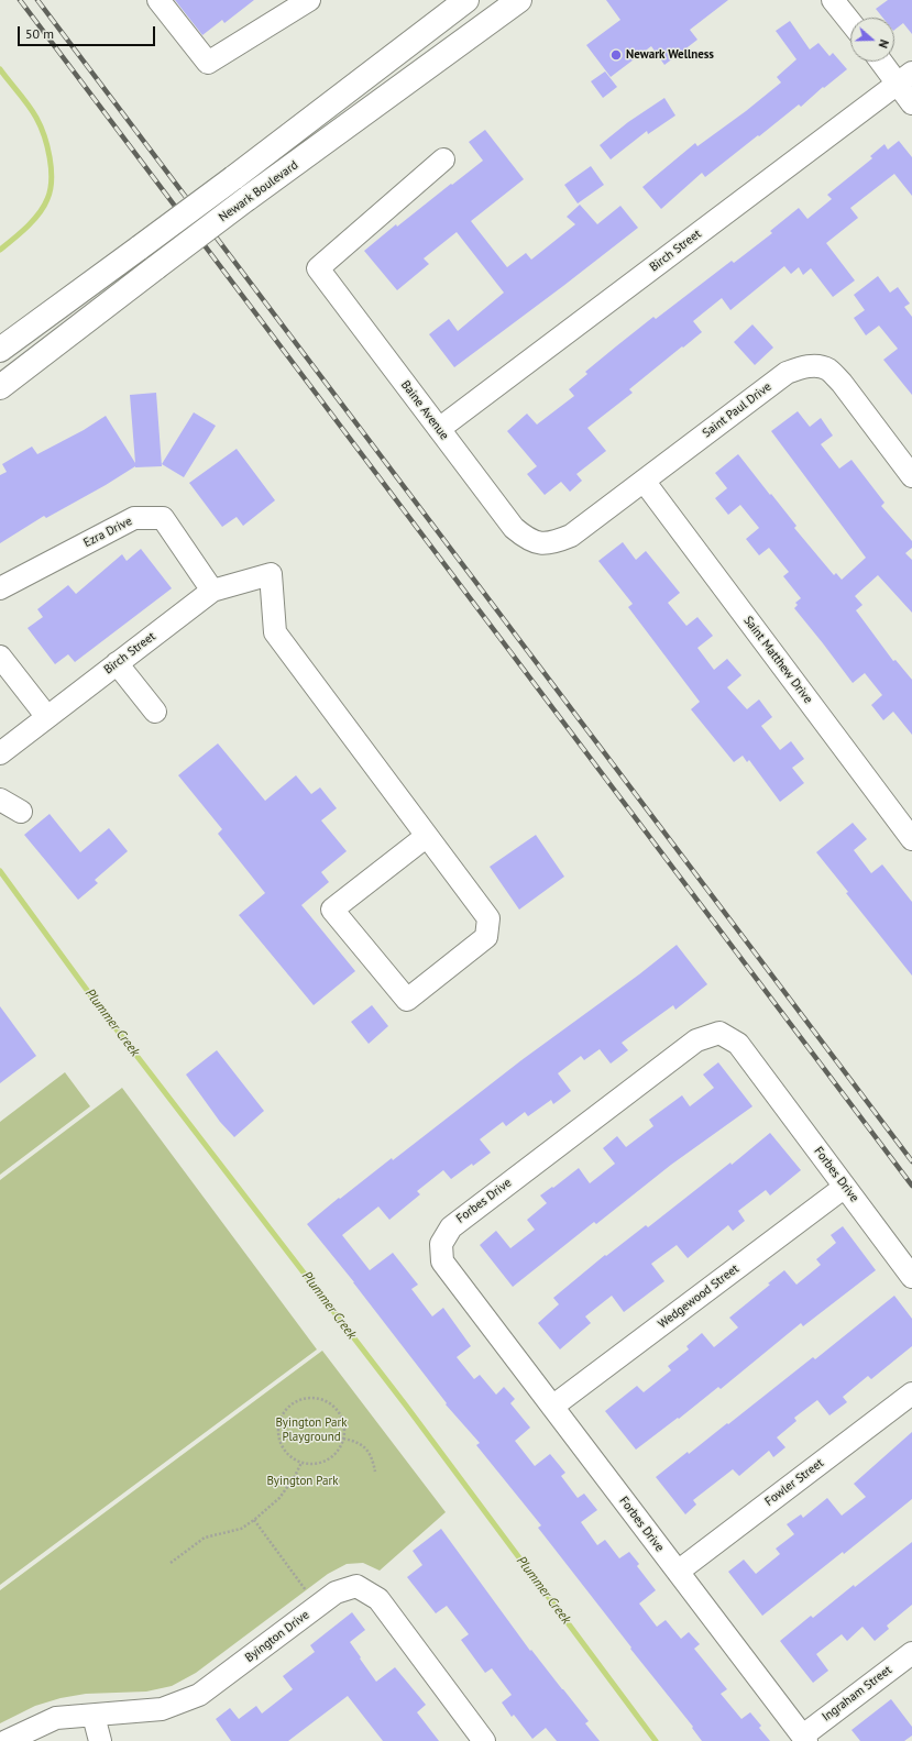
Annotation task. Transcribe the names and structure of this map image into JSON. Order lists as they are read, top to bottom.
{
  "streets": {
    "main road": ["Newark Boulevard"],
    "street": [
      "Birch Street",
      "Baine Avenue",
      "Saint Paul Drive",
      "Ezra Drive",
      "Saint Matthew Drive",
      "Forbes Drive",
      "Wedgewood Street",
      "Fowler Street",
      "Byington Drive",
      "Ingraham Street"
    ]
  },
  "crossings": [
    ["Birch Street", "Baine Avenue"],
    ["Birch Street", "Ezra Drive"],
    ["Baine Avenue", "Saint Paul Drive"],
    ["Saint Paul Drive", "Saint Matthew Drive"],
    ["Forbes Drive", "Wedgewood Street"],
    ["Forbes Drive", "Fowler Street"],
    ["Forbes Drive", "Ingraham Street"]
  ],
  "water": ["Plummer Creek"],
  "parks": ["Byington Park Playground", "Byington Park"],
  "places": ["Newark Wellness"],
  "scale_bar": "50 m",
  "north": "right"
}
